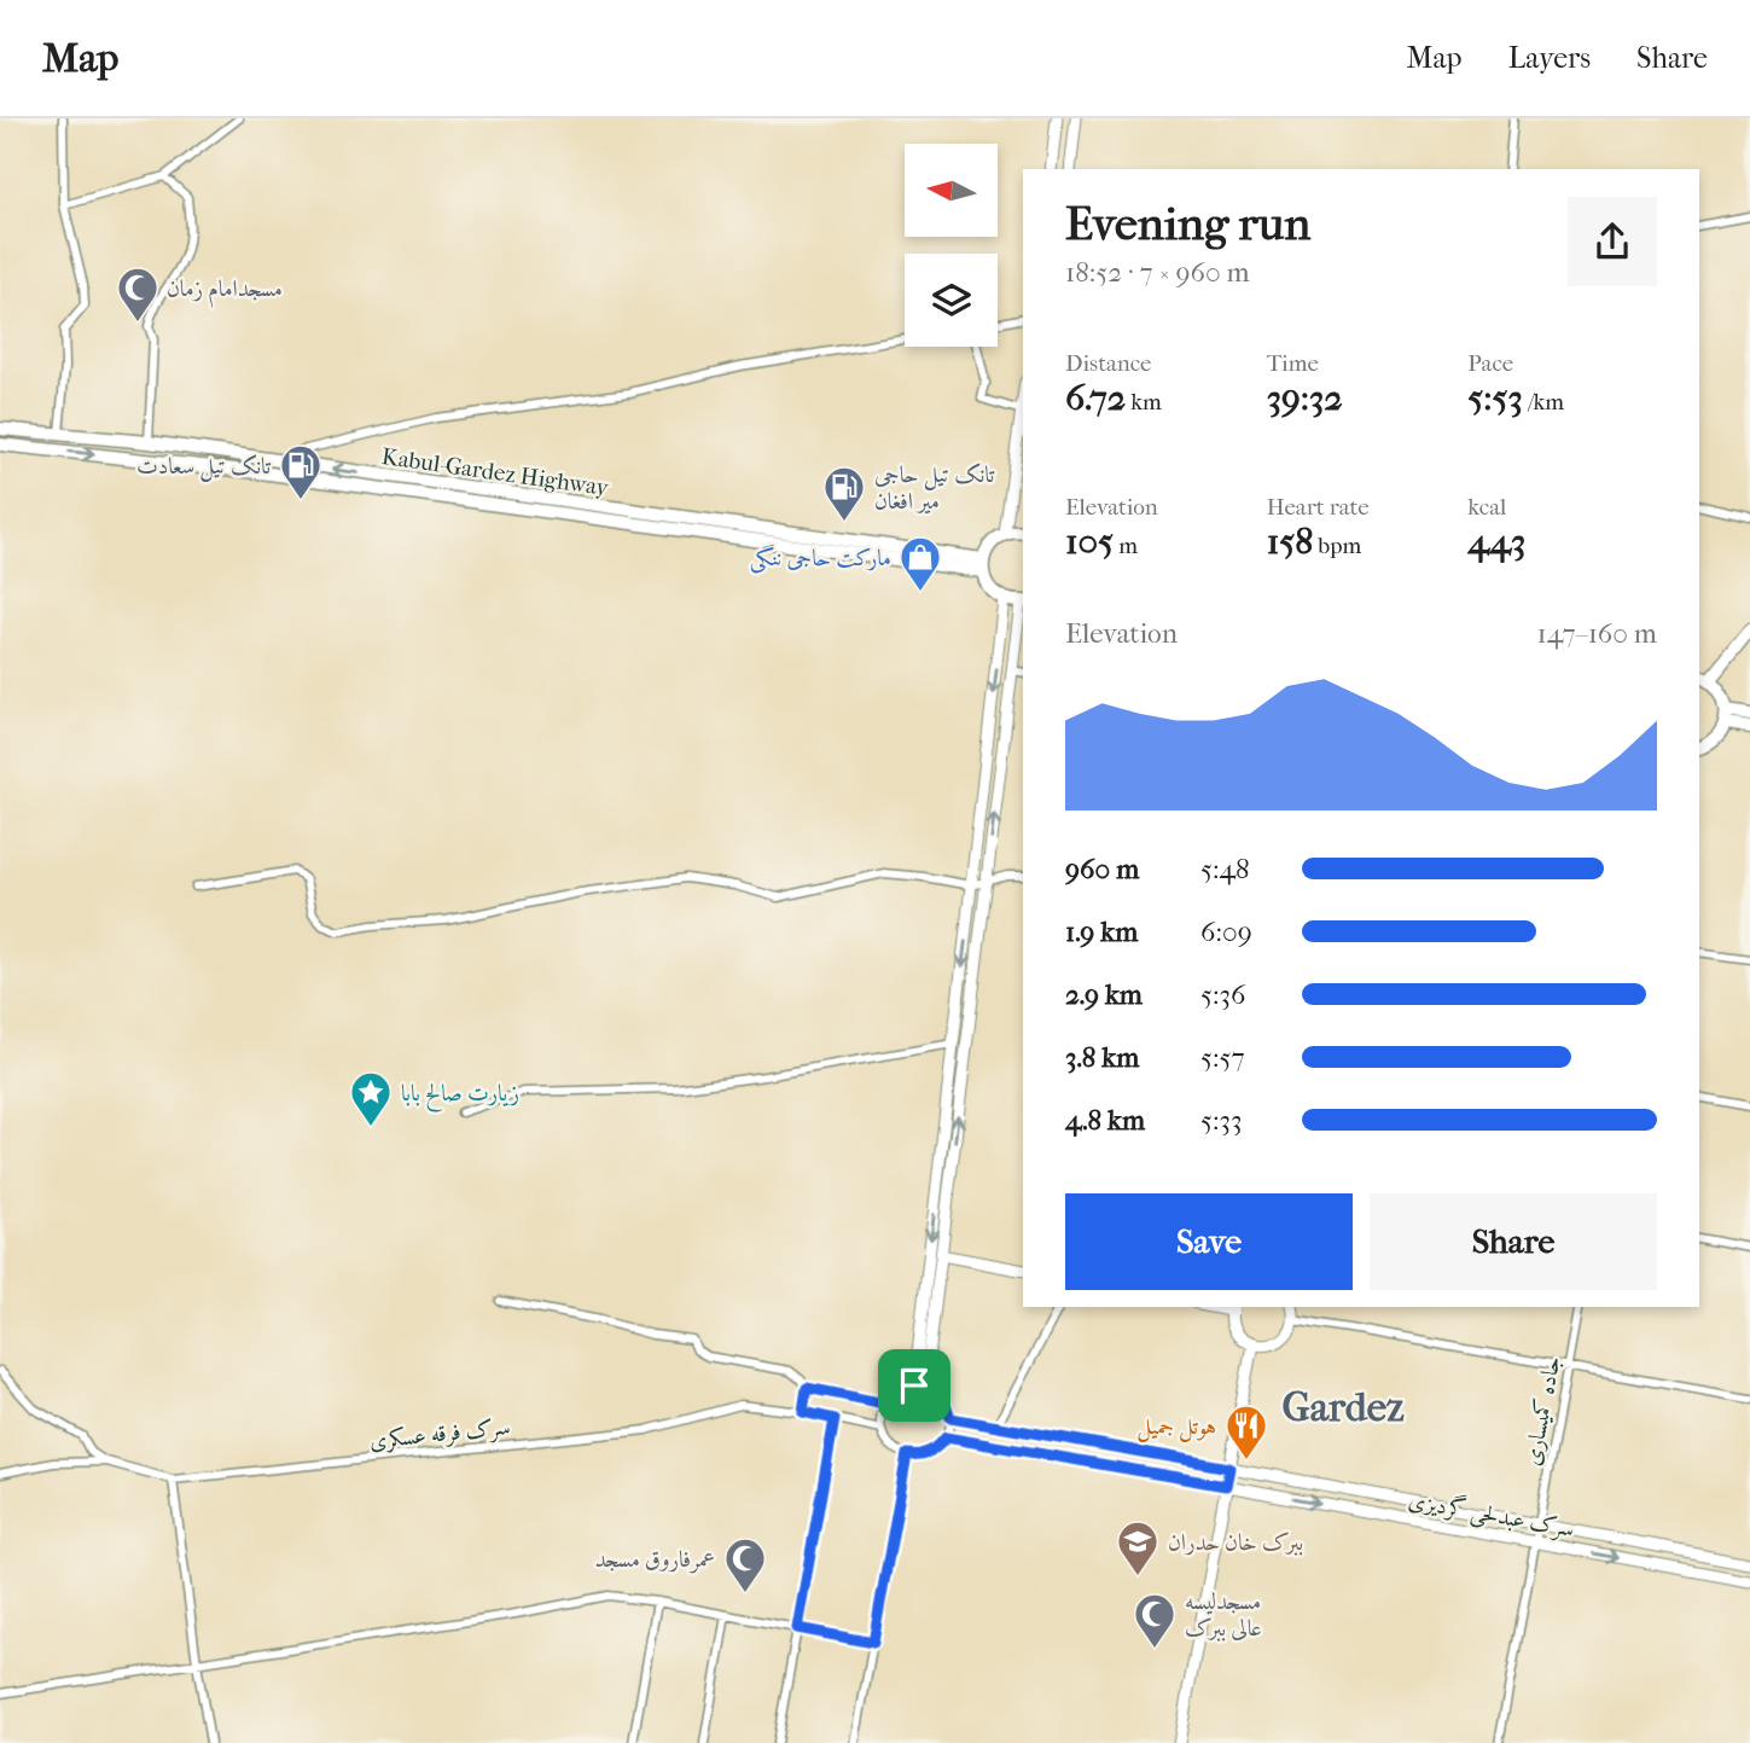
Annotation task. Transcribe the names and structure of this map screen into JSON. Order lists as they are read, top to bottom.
{
  "streets": {
    "highway": ["Kabul-Gardez Highway"],
    "street": ["جاده کمیساری", "سرک فرقه عسکری", "سرک عبدلحی گردیزی"]
  },
  "crossings": [
    ["جاده کمیساری", "سرک عبدلحی گردیزی"]
  ],
  "districts": ["Gardez"],
  "places": {
    "mosque": ["مسجدامام زمان", "عمرفاروق مسجد", "مسجدلیسه عالی ببرک"],
    "fuel station": ["تانک تیل سعادت", "تانک تیل حاجی میر افغان"],
    "shop": ["مارکت حاجی ننگی"],
    "place": ["زیارت صالح بابا"],
    "restaurant": ["هوتل جمیل"],
    "school or university": ["ببرک خان حدران"]
  },
  "north": "left",
  "page": {
    "header": "Map",
    "nav": ["Map", "Layers", "Share"],
    "heading": ["Evening run", "18:52 · 7 × 960 m"],
    "stats": [
      ["Distance", "6.72 km"],
      ["Time", "39:32"],
      ["Pace", "5:53 /km"],
      ["Elevation", "105 m"],
      ["Heart rate", "158 bpm"],
      ["kcal", "443"]
    ],
    "chart": ["Elevation", "147–160 m"],
    "list": [
      {
        "name": "960 m",
        "note": "5:48"
      },
      {
        "name": "1.9 km",
        "note": "6:09"
      },
      {
        "name": "2.9 km",
        "note": "5:36"
      },
      {
        "name": "3.8 km",
        "note": "5:57"
      },
      {
        "name": "4.8 km",
        "note": "5:33"
      }
    ],
    "buttons": ["Save", "Share"]
  }
}
